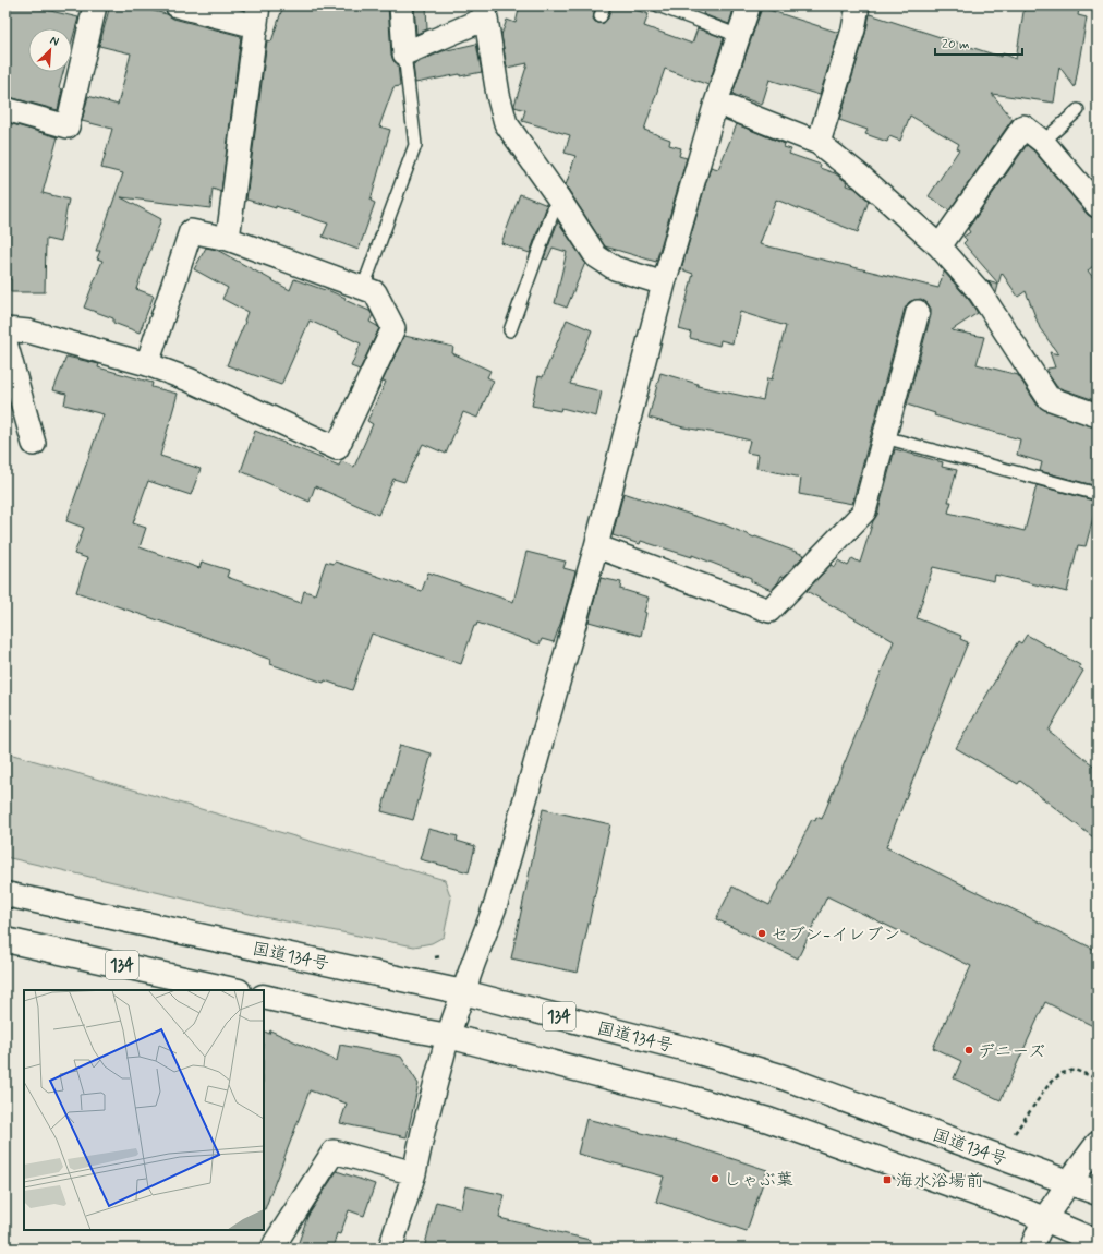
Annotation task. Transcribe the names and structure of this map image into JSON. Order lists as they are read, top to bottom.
{
  "streets": {
    "main road": ["国道134号", "134"]
  },
  "places": {
    "other": ["セブン-イレブン", "デニーズ", "しゃぶ葉"],
    "transit": ["海水浴場前"]
  },
  "scale_bar": "20 m",
  "north": "top right"
}
